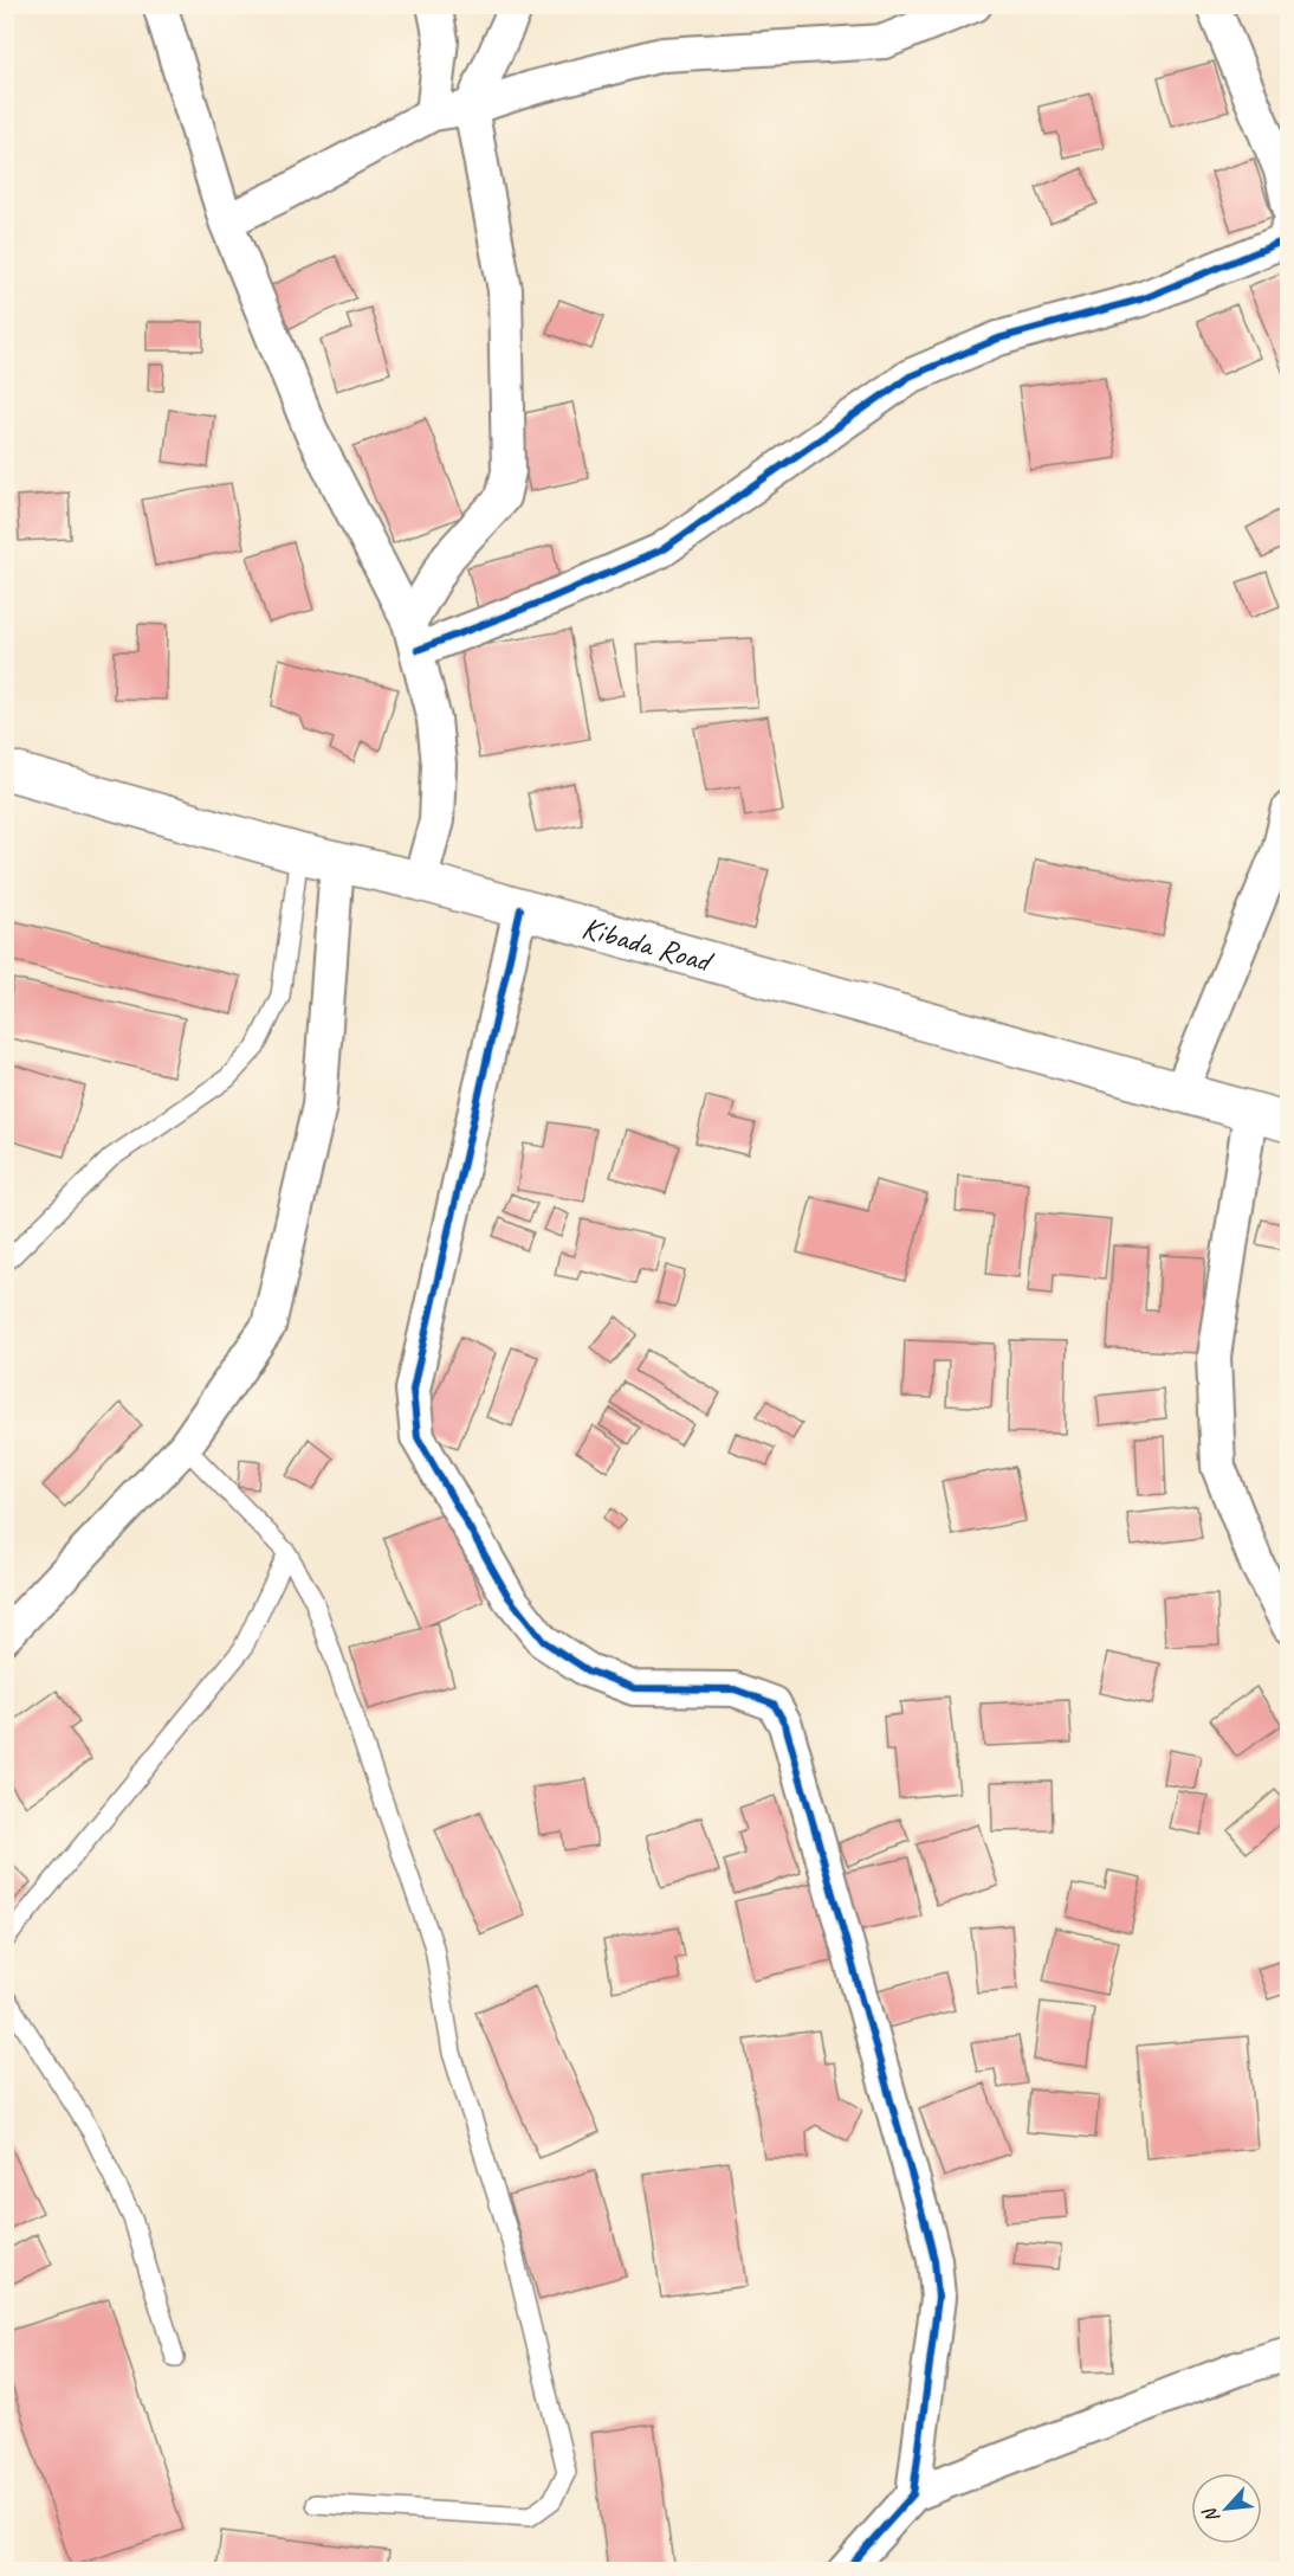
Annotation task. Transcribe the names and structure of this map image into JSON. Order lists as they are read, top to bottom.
{
  "streets": {
    "main road": ["Kibada Road"]
  },
  "north": "bottom left"
}
